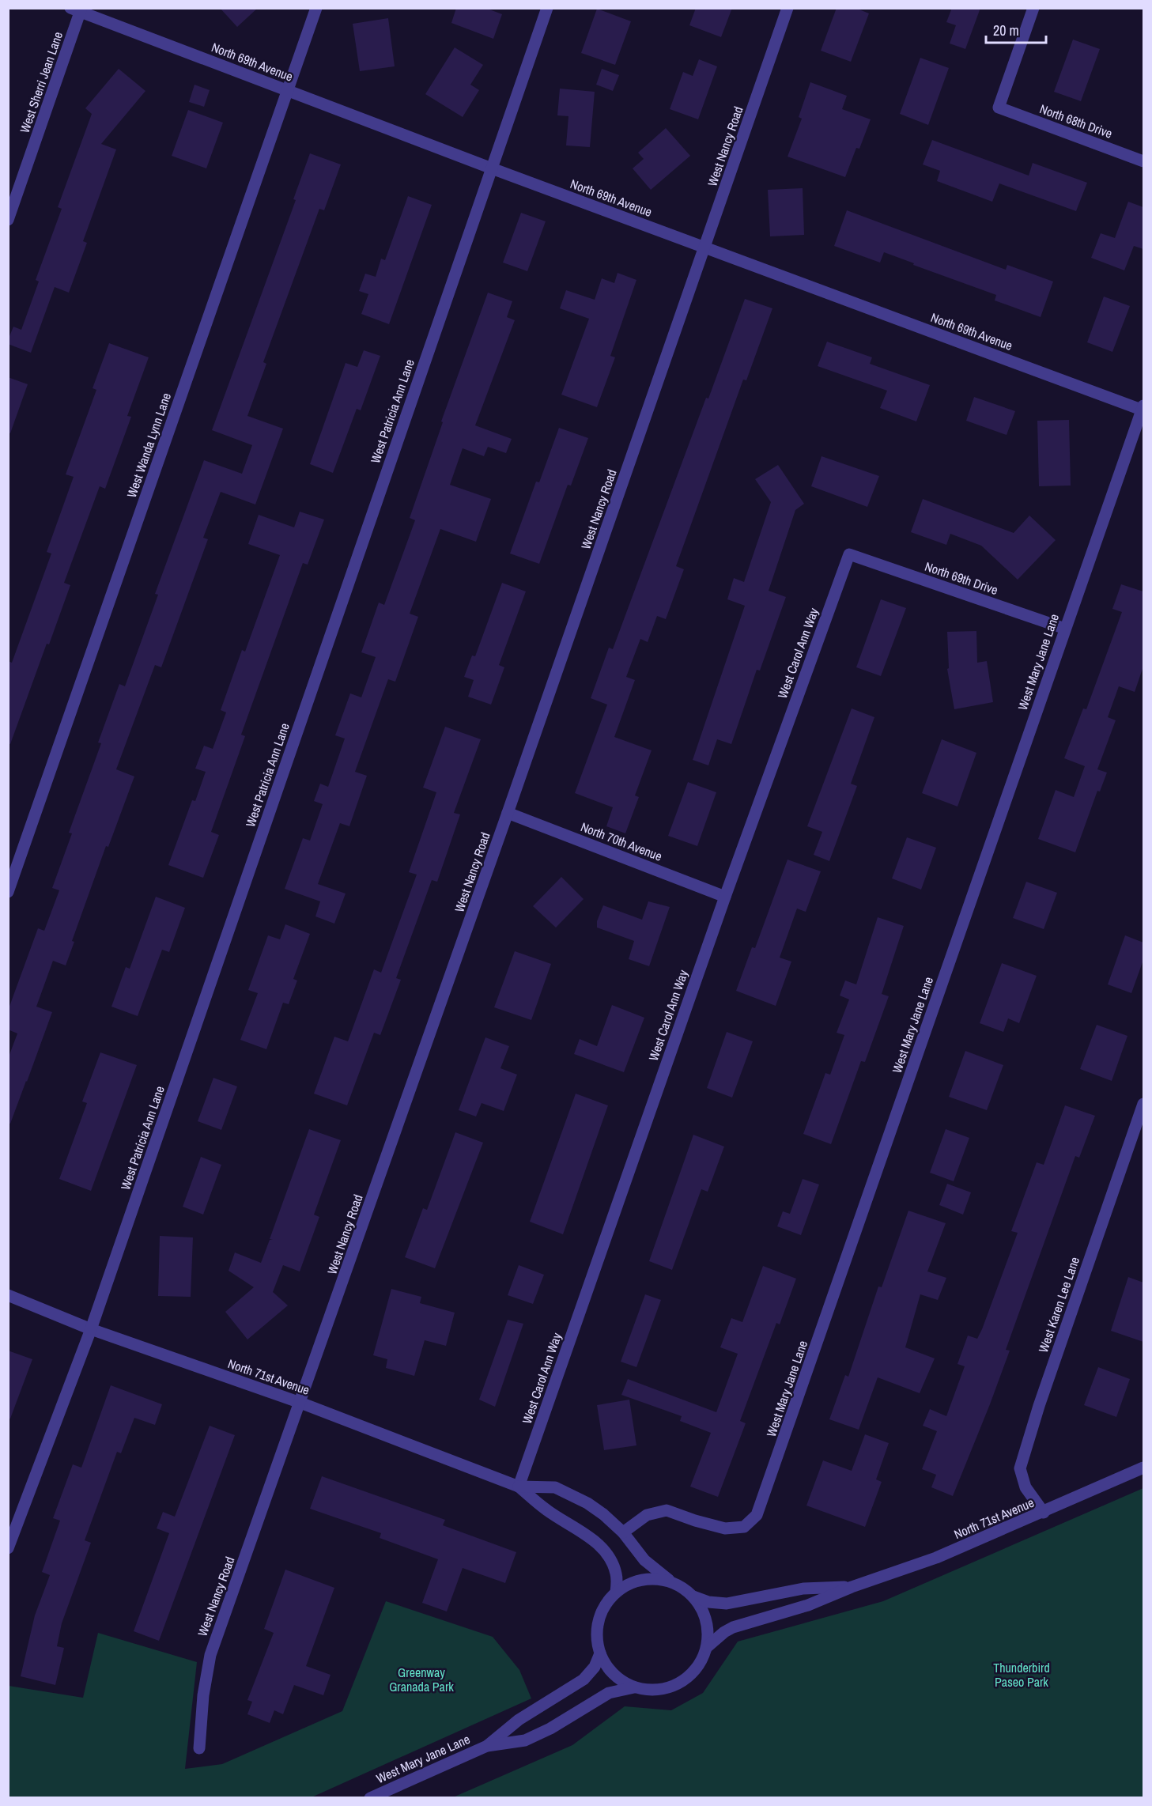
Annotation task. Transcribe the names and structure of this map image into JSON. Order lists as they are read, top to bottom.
{
  "streets": {
    "street": [
      "North 69th Avenue",
      "West Sherri Jean Lane",
      "North 68th Drive",
      "West Nancy Road",
      "West Patricia Ann Lane",
      "West Wanda Lynn Lane",
      "North 69th Drive",
      "West Carol Ann Way",
      "West Mary Jane Lane",
      "North 70th Avenue",
      "West Karen Lee Lane",
      "North 71st Avenue"
    ]
  },
  "crossings": [
    ["North 69th Avenue", "West Sherri Jean Lane"],
    ["North 69th Avenue", "West Nancy Road"],
    ["North 69th Avenue", "West Patricia Ann Lane"],
    ["North 69th Avenue", "West Wanda Lynn Lane"],
    ["North 69th Avenue", "West Mary Jane Lane"],
    ["West Nancy Road", "North 70th Avenue"],
    ["West Nancy Road", "North 71st Avenue"],
    ["West Patricia Ann Lane", "North 71st Avenue"],
    ["North 69th Drive", "West Carol Ann Way"],
    ["North 69th Drive", "West Mary Jane Lane"],
    ["West Carol Ann Way", "North 70th Avenue"],
    ["West Carol Ann Way", "North 71st Avenue"],
    ["West Mary Jane Lane", "North 71st Avenue"],
    ["West Karen Lee Lane", "North 71st Avenue"]
  ],
  "parks": ["Thunderbird Paseo Park", "Greenway Granada Park"],
  "scale_bar": "20 m"
}
